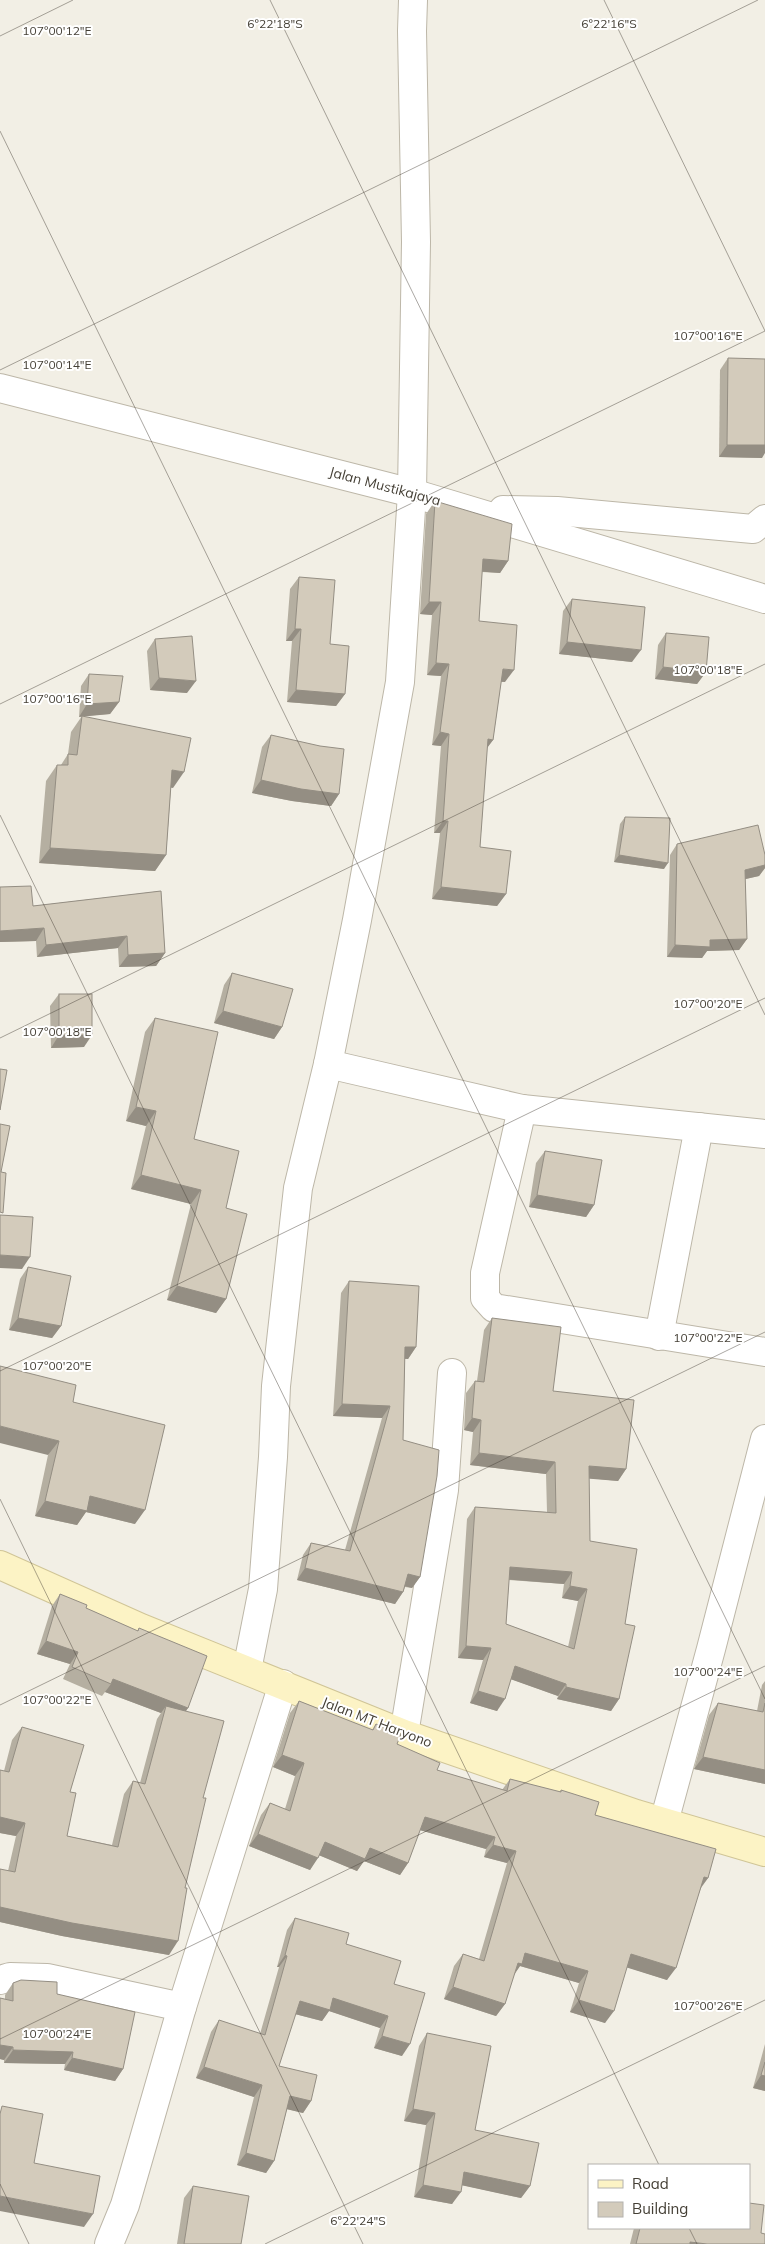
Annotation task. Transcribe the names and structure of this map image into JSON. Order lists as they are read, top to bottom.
{
  "streets": {
    "main road": ["Jalan MT Haryono"],
    "street": ["Jalan Mustikajaya"]
  },
  "legend": ["Road", "Building"],
  "coordinates": [
    "6°22'18\"S",
    "6°22'16\"S",
    "107°00'12\"E",
    "107°00'16\"E",
    "107°00'14\"E",
    "107°00'18\"E",
    "107°00'20\"E",
    "107°00'22\"E",
    "107°00'24\"E",
    "107°00'26\"E",
    "6°22'24\"S"
  ]
}
